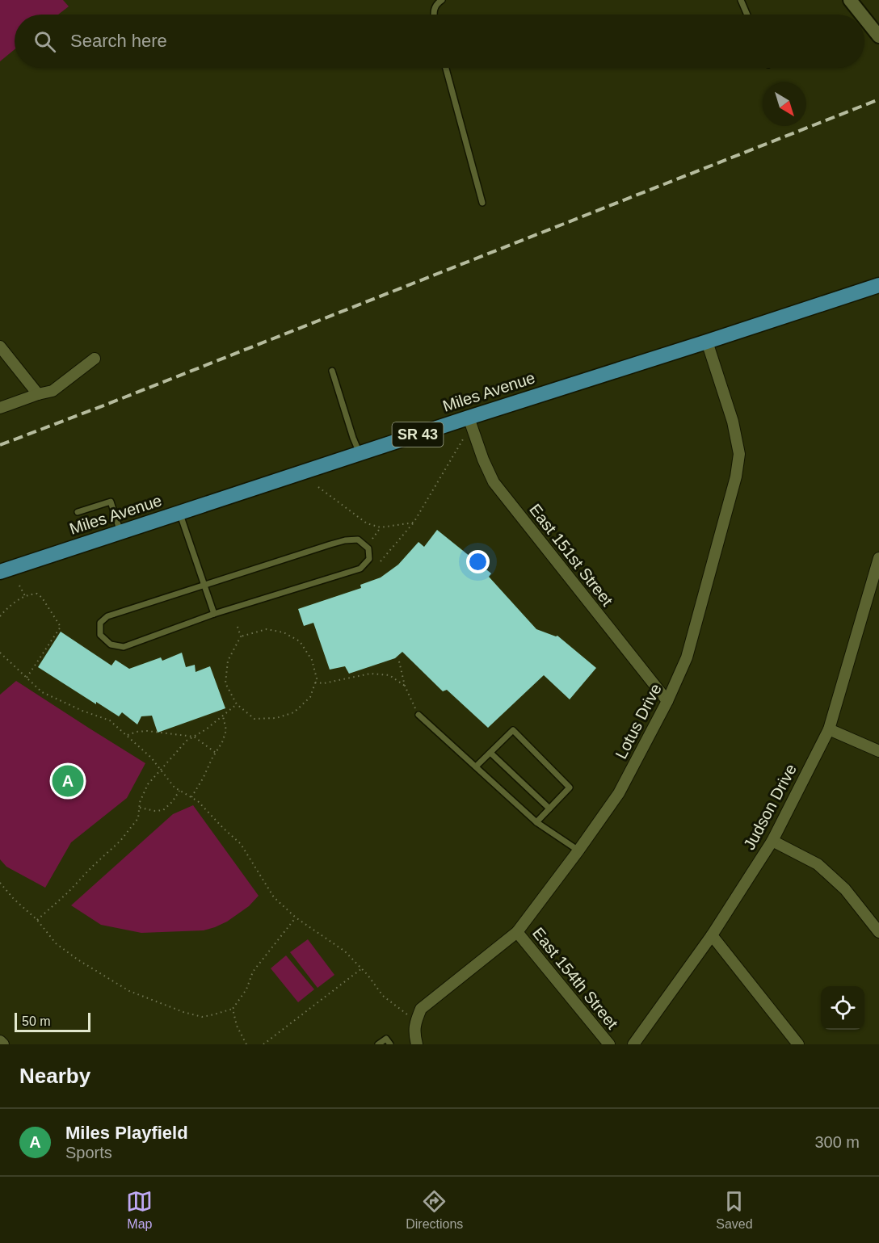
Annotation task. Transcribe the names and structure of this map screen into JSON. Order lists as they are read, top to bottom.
{
  "streets": {
    "main road": ["Miles Avenue", "SR 43"],
    "street": [
      "East 151st Street",
      "Lotus Drive",
      "Judson Drive",
      "East 154th Street"
    ]
  },
  "crossings": [
    ["Miles Avenue", "East 151st Street"],
    ["Miles Avenue", "Lotus Drive"],
    ["East 151st Street", "Lotus Drive"],
    ["Lotus Drive", "East 154th Street"]
  ],
  "scale_bar": "50 m",
  "north": "bottom right",
  "page": {
    "search": "Search here",
    "pins": "A",
    "scale": "50 m",
    "heading": "Nearby",
    "list": [
      {
        "mark": "A",
        "name": "Miles Playfield",
        "note": "Sports",
        "value": "300 m"
      }
    ],
    "nav": ["Map", "Directions", "Saved"]
  }
}
